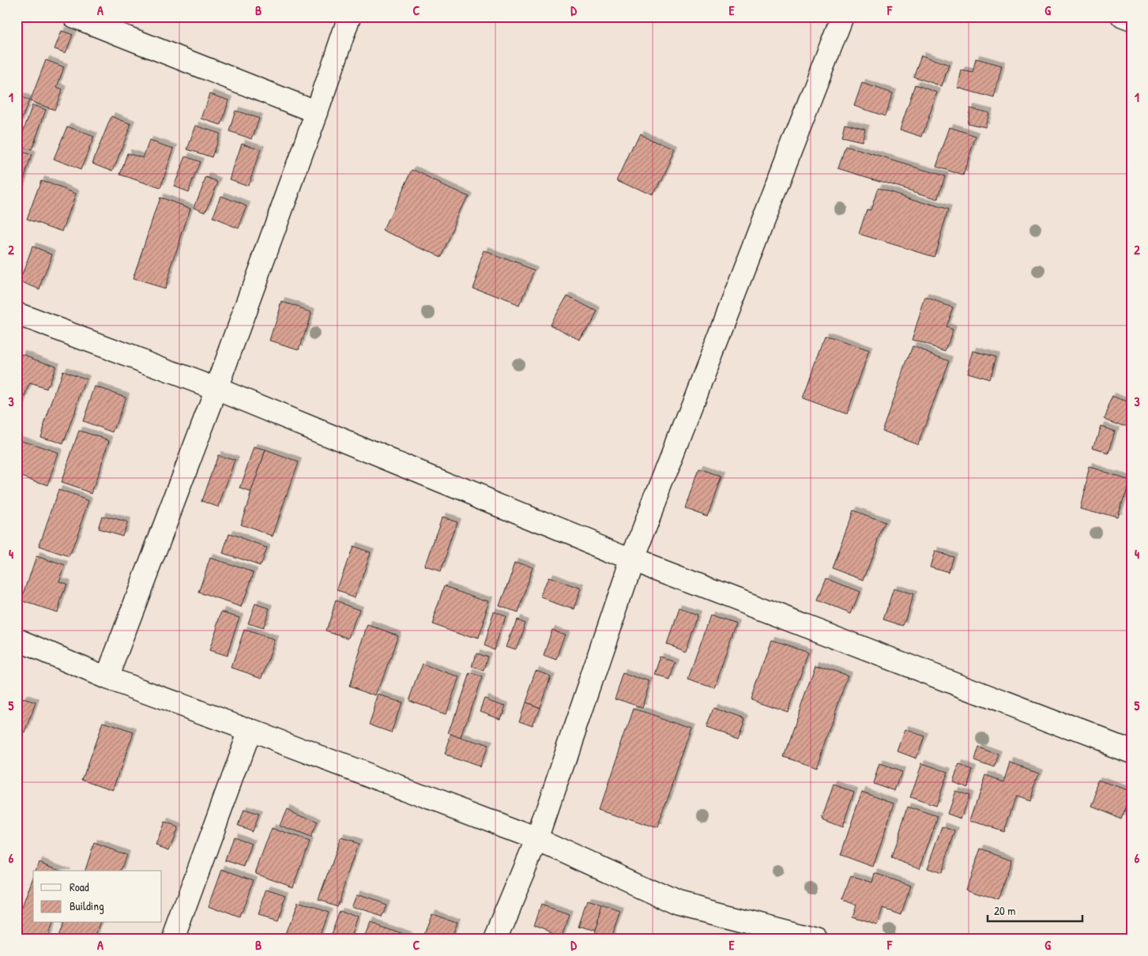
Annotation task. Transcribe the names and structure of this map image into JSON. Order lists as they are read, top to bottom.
{
  "legend": ["Road", "Building"],
  "scale_bar": "20 m",
  "grid": {
    "columns": [
      "A",
      "B",
      "C",
      "D",
      "E",
      "F",
      "G"
    ],
    "rows": [
      "1",
      "2",
      "3",
      "4",
      "5",
      "6"
    ]
  }
}
